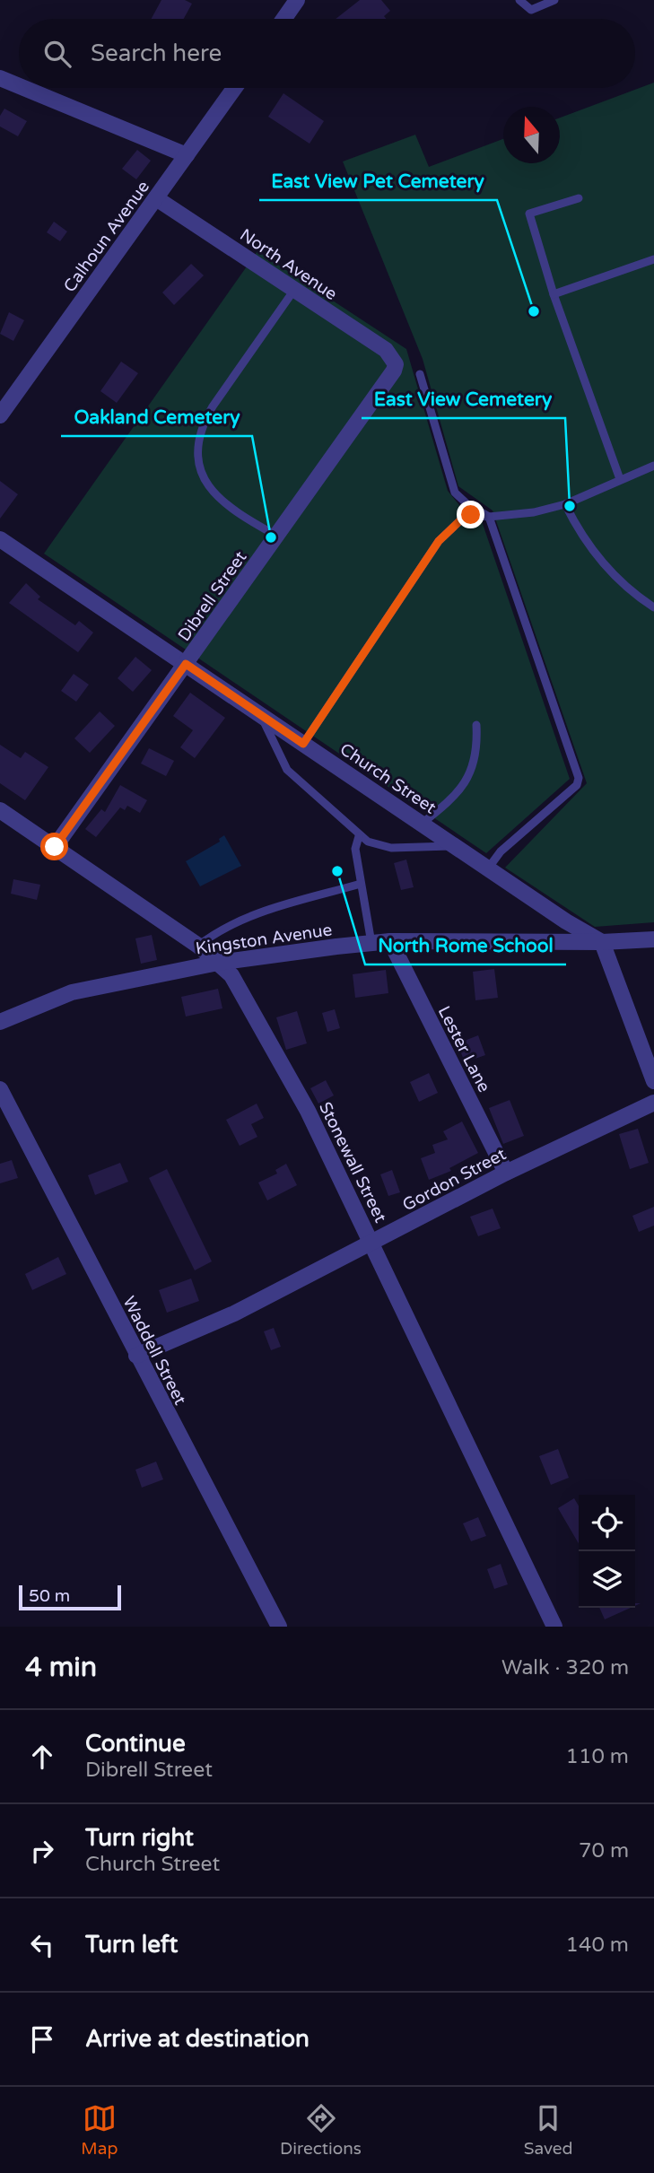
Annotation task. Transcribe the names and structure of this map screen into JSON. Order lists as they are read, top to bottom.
{
  "streets": {
    "street": [
      "Calhoun Avenue",
      "North Avenue",
      "Dibrell Street",
      "Church Street",
      "Kingston Avenue",
      "Lester Lane",
      "Stonewall Street",
      "Gordon Street",
      "Waddell Street"
    ]
  },
  "crossings": [
    ["Calhoun Avenue", "North Avenue"],
    ["North Avenue", "Dibrell Street"],
    ["Dibrell Street", "Church Street"],
    ["Dibrell Street", "Stonewall Street"],
    ["Church Street", "Kingston Avenue"],
    ["Kingston Avenue", "Lester Lane"],
    ["Kingston Avenue", "Stonewall Street"],
    ["Lester Lane", "Gordon Street"],
    ["Stonewall Street", "Gordon Street"],
    ["Gordon Street", "Waddell Street"]
  ],
  "places": [
    "East View Pet Cemetery",
    "East View Cemetery",
    "Oakland Cemetery",
    "North Rome School"
  ],
  "scale_bar": "50 m",
  "north": "top",
  "page": {
    "search": "Search here",
    "scale": "50 m",
    "heading": ["4 min", "Walk · 320 m"],
    "list": [
      ["Continue", "Dibrell Street", "110 m"],
      ["Turn right", "Church Street", "70 m"],
      ["Turn left", "140 m"],
      "Arrive at destination"
    ],
    "nav": ["Map", "Directions", "Saved"]
  }
}
